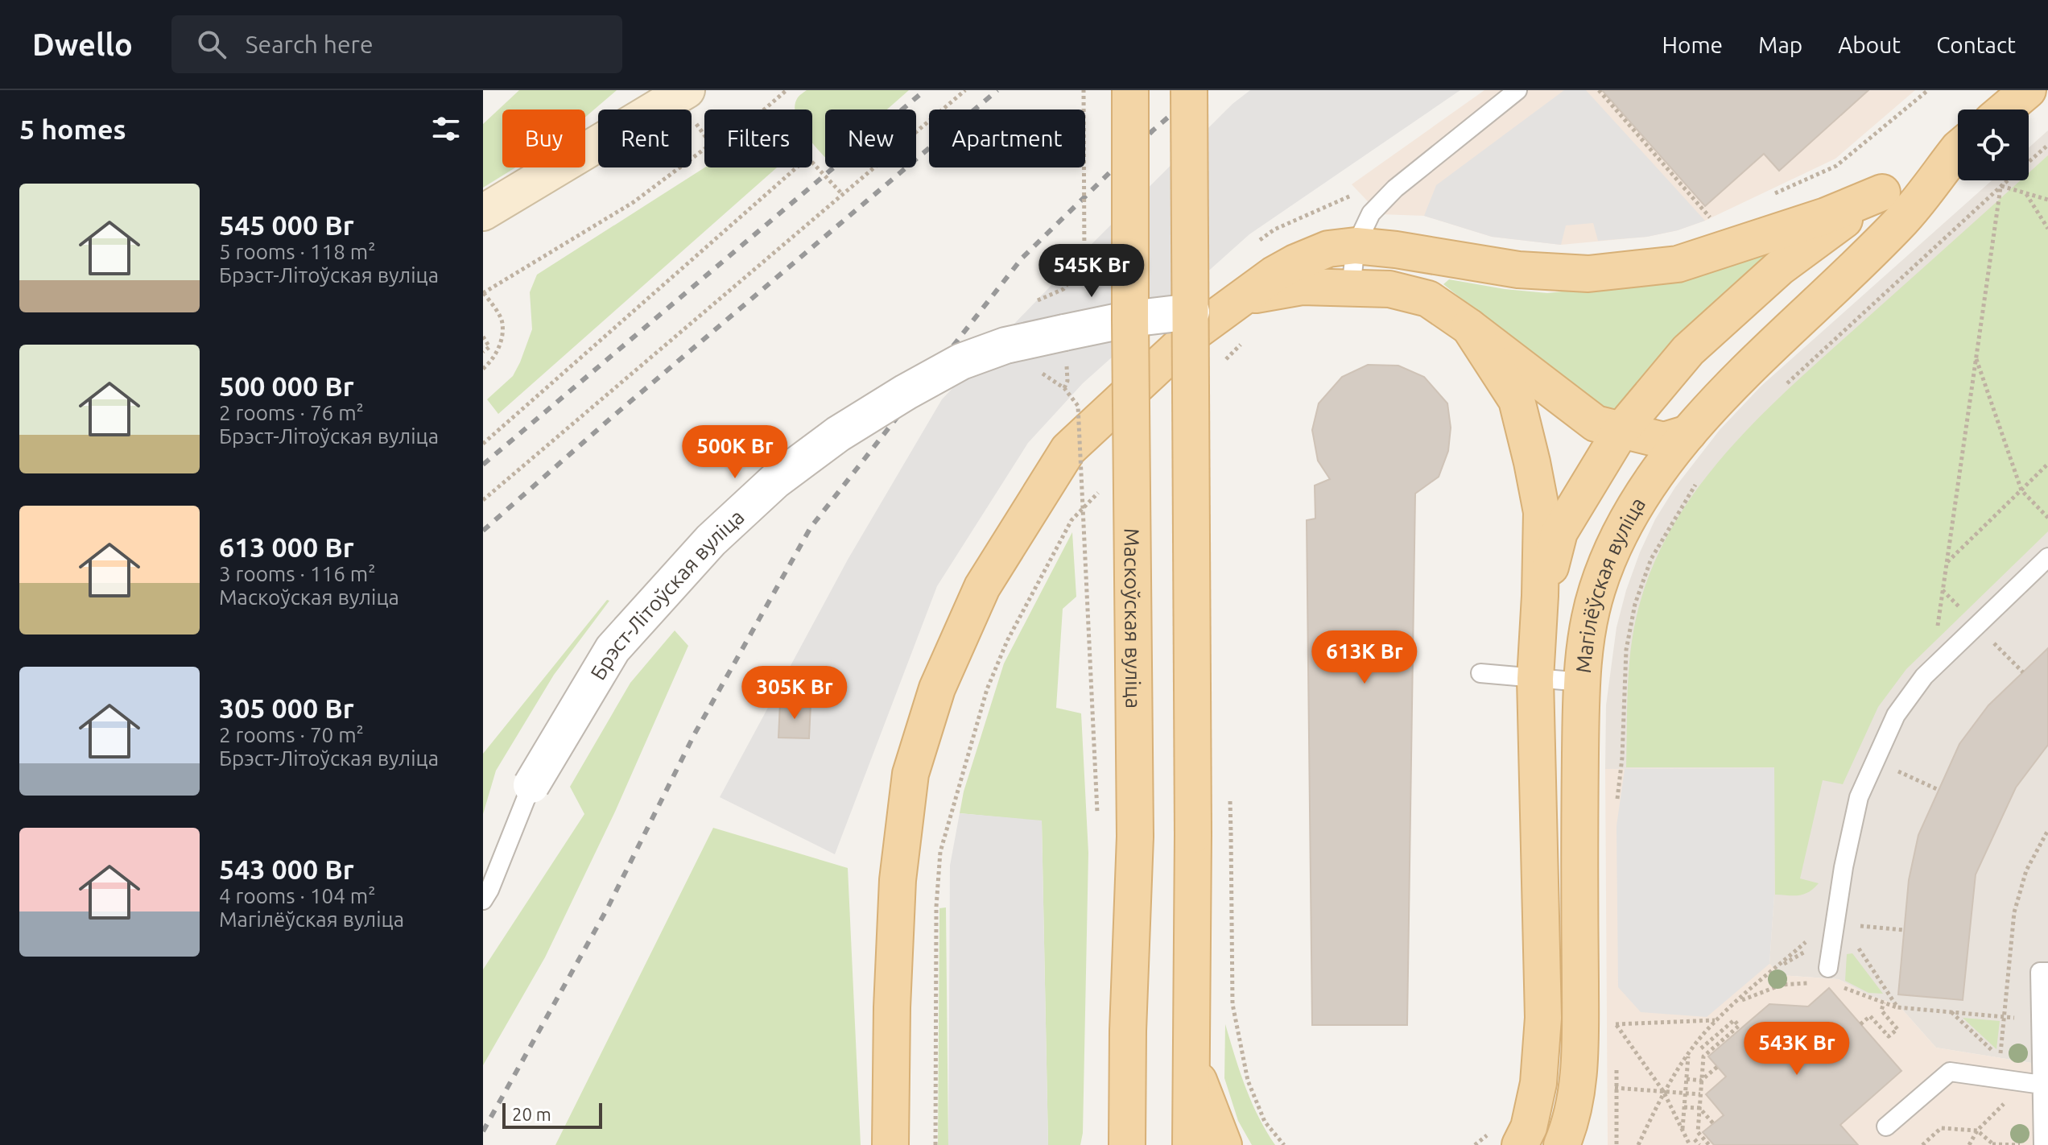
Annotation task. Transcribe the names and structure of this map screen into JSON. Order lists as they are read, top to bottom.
{
  "streets": {
    "main road": ["Магілёўская вуліца", "Маскоўская вуліца"],
    "street": ["Брэст-Літоўская вуліца"]
  },
  "crossings": [
    ["Брэст-Літоўская вуліца", "Маскоўская вуліца"]
  ],
  "scale_bar": "20 m",
  "page": {
    "header": "Dwello",
    "search": "Search here",
    "nav": [
      "Home",
      "Map",
      "About",
      "Contact"
    ],
    "heading": "5 homes",
    "chip": [
      "Buy",
      "Rent",
      "Filters",
      "New",
      "Apartment"
    ],
    "list": [
      {
        "name": "545 000 Br",
        "note": "5 rooms · 118 m² · Брэст-Літоўская вуліца"
      },
      {
        "name": "500 000 Br",
        "note": "2 rooms · 76 m² · Брэст-Літоўская вуліца"
      },
      {
        "name": "613 000 Br",
        "note": "3 rooms · 116 m² · Маскоўская вуліца"
      },
      {
        "name": "305 000 Br",
        "note": "2 rooms · 70 m² · Брэст-Літоўская вуліца"
      },
      {
        "name": "543 000 Br",
        "note": "4 rooms · 104 m² · Магілёўская вуліца"
      }
    ],
    "price": [
      "545K Br",
      "500K Br",
      "613K Br",
      "305K Br",
      "543K Br"
    ],
    "scale": "20 m"
  }
}
